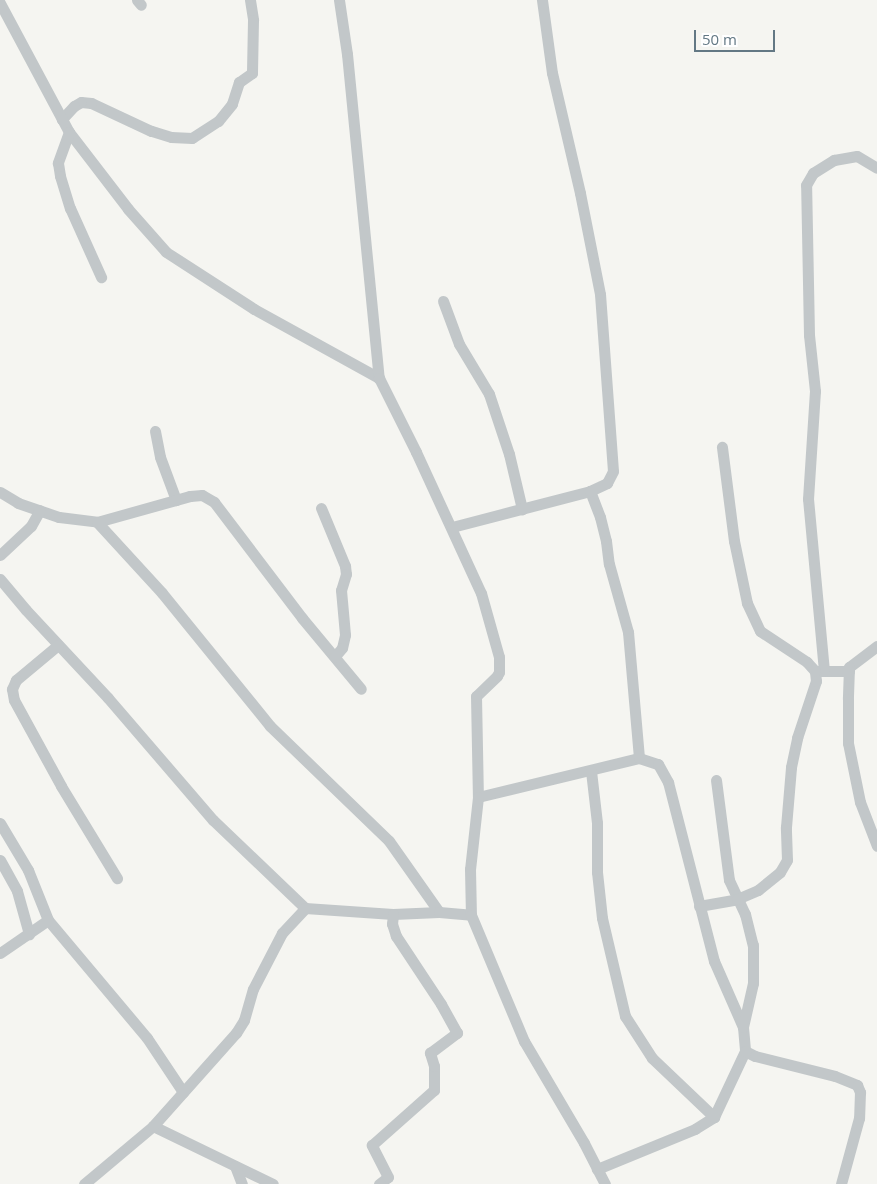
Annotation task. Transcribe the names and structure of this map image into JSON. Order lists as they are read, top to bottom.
{
  "scale_bar": "50 m"
}
